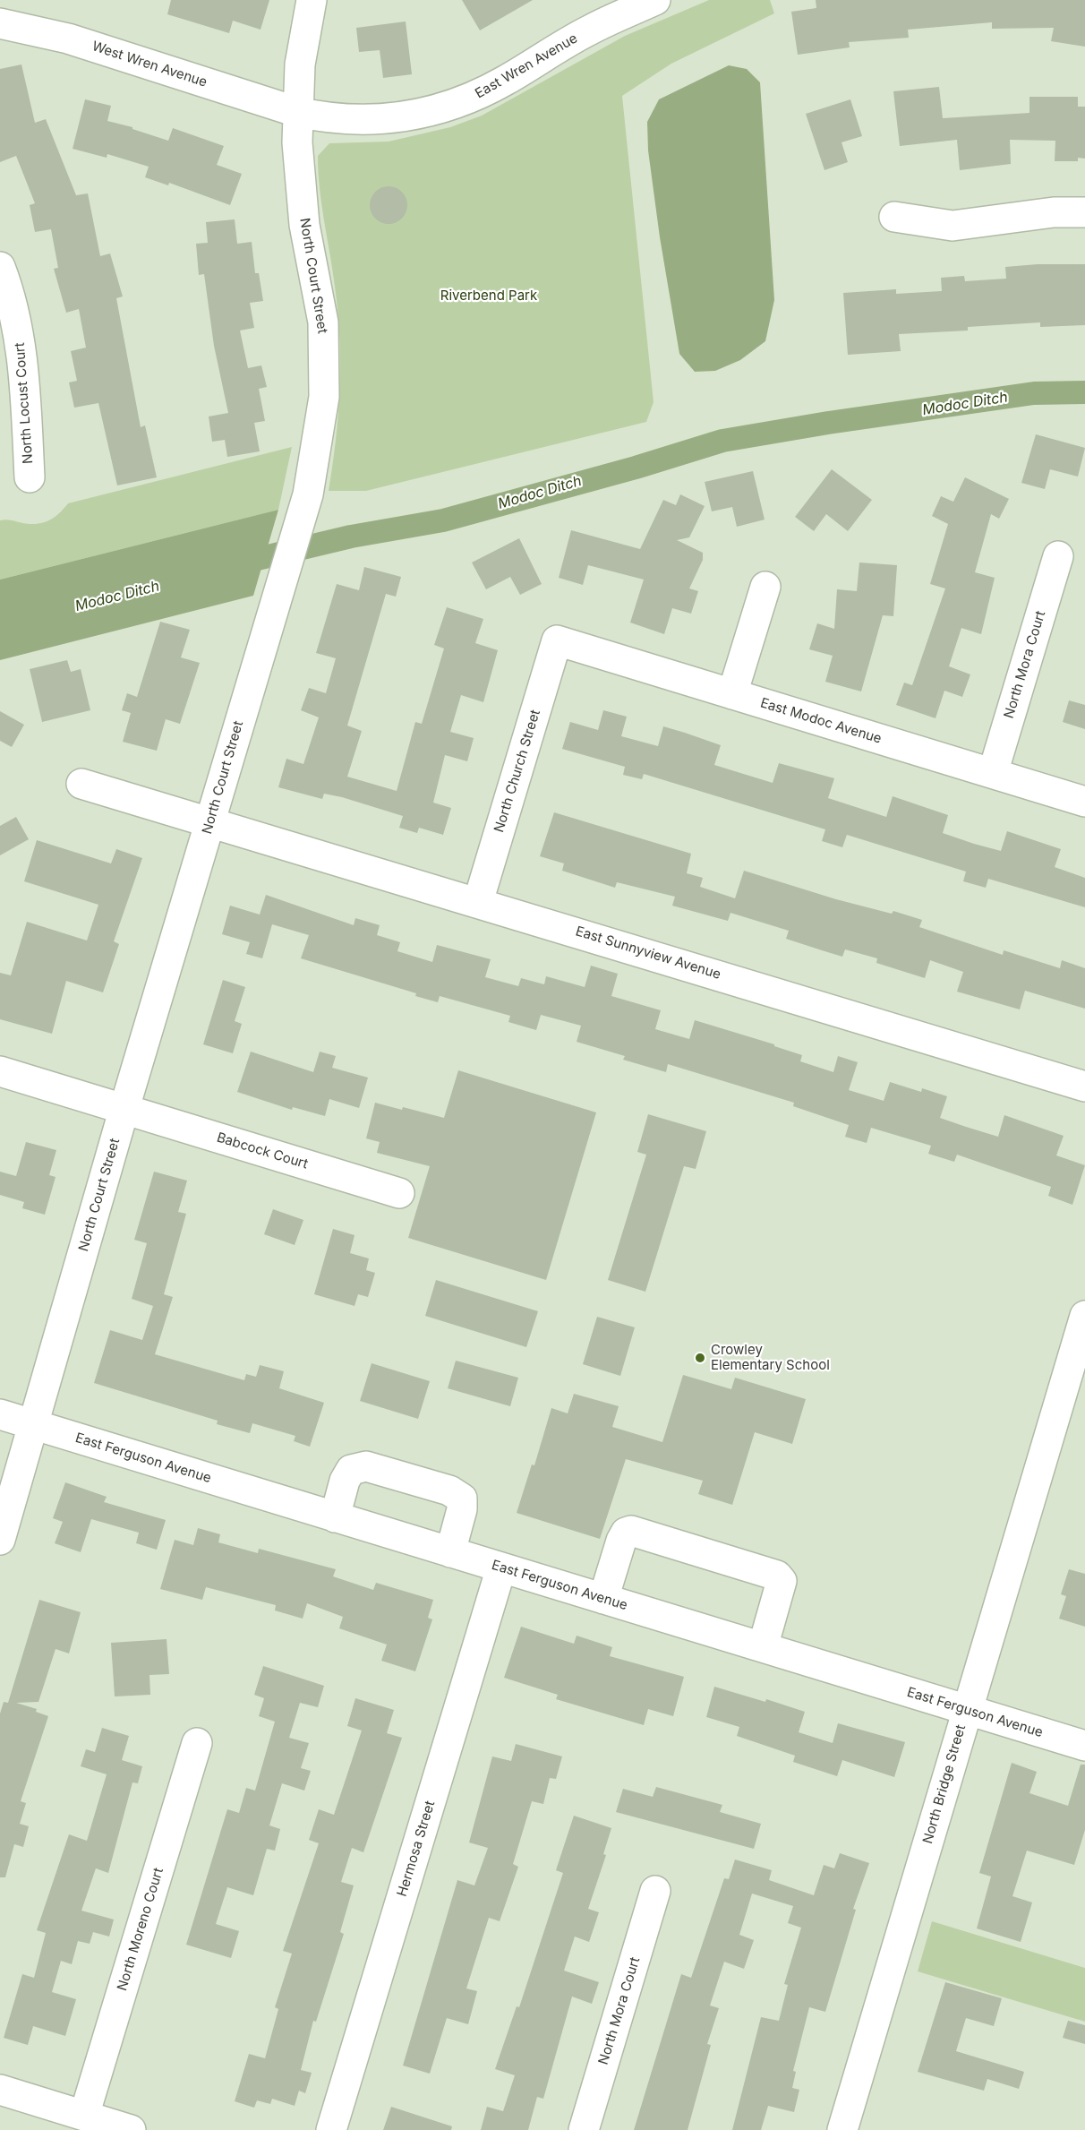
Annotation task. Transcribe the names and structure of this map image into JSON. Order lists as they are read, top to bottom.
{
  "streets": {
    "street": [
      "West Wren Avenue",
      "East Wren Avenue",
      "North Court Street",
      "North Locust Court",
      "North Mora Court",
      "East Modoc Avenue",
      "North Church Street",
      "East Sunnyview Avenue",
      "Babcock Court",
      "East Ferguson Avenue",
      "North Bridge Street",
      "Hermosa Street",
      "North Moreno Court"
    ]
  },
  "crossings": [
    ["West Wren Avenue", "East Wren Avenue"],
    ["West Wren Avenue", "North Court Street"],
    ["East Wren Avenue", "North Court Street"],
    ["North Court Street", "East Sunnyview Avenue"],
    ["North Court Street", "Babcock Court"],
    ["North Court Street", "East Ferguson Avenue"],
    ["North Mora Court", "East Modoc Avenue"],
    ["East Modoc Avenue", "North Church Street"],
    ["North Church Street", "East Sunnyview Avenue"],
    ["East Ferguson Avenue", "North Bridge Street"],
    ["East Ferguson Avenue", "Hermosa Street"]
  ],
  "water": ["Modoc Ditch"],
  "parks": ["Riverbend Park"],
  "places": ["Crowley Elementary School"]
}
